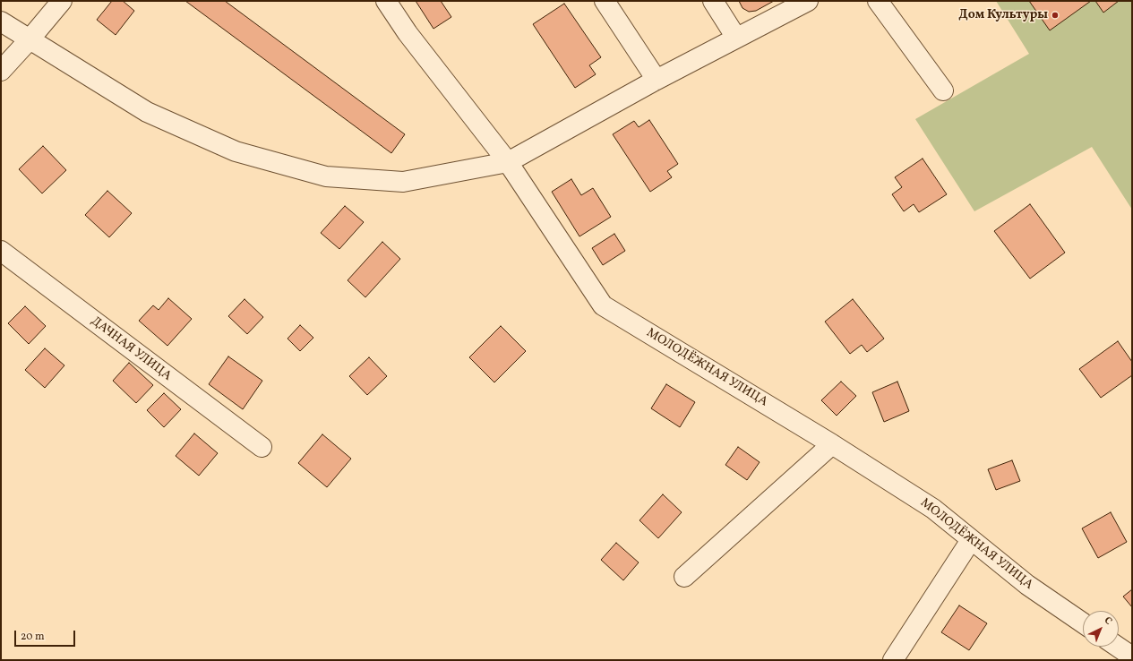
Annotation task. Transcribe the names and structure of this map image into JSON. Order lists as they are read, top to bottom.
{
  "streets": {
    "street": ["ДАЧНАЯ УЛИЦА", "МОЛОДЁЖНАЯ УЛИЦА"]
  },
  "places": ["Дом Культуры"],
  "scale_bar": "20 m",
  "north": "top right"
}
